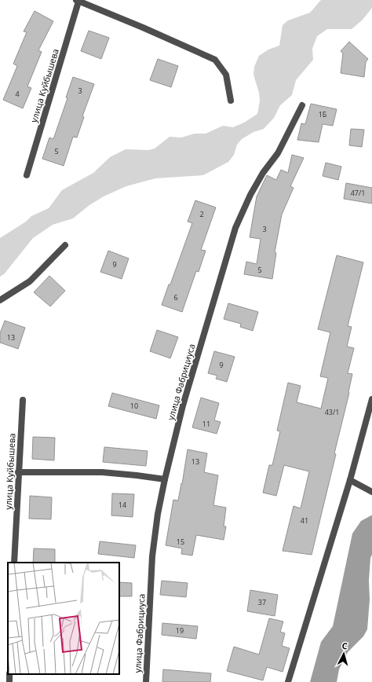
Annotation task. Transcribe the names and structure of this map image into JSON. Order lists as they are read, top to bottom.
{
  "streets": {
    "street": ["улица Куйбышева", "улица Фабрициуса"]
  },
  "house_numbers": [
    "3",
    "4",
    "1Б",
    "5",
    "47/1",
    "2",
    "3",
    "9",
    "5",
    "6",
    "13",
    "9",
    "10",
    "43/1",
    "11",
    "13",
    "14",
    "41",
    "15",
    "37",
    "19"
  ],
  "north": "top"
}
